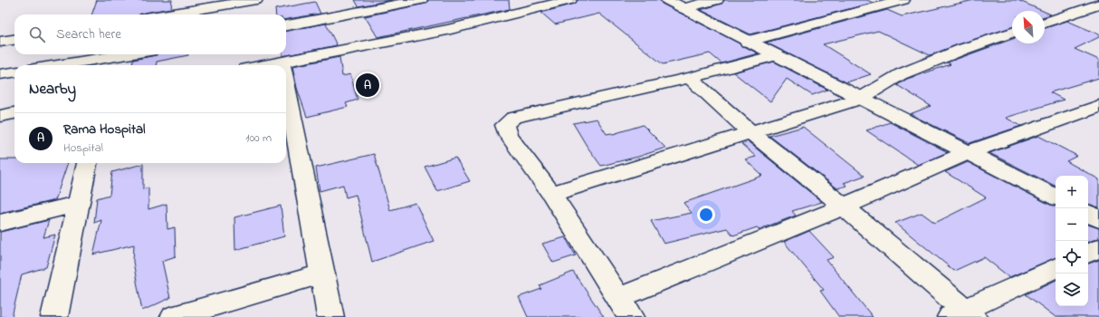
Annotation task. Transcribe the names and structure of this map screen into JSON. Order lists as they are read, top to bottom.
{
  "north": "top left",
  "page": {
    "search": "Search here",
    "heading": "Nearby",
    "pins": "A",
    "list": [
      {
        "mark": "A",
        "name": "Rama Hospital",
        "note": "Hospital",
        "value": "100 m"
      }
    ],
    "map_buttons": ["+", "−"]
  }
}
